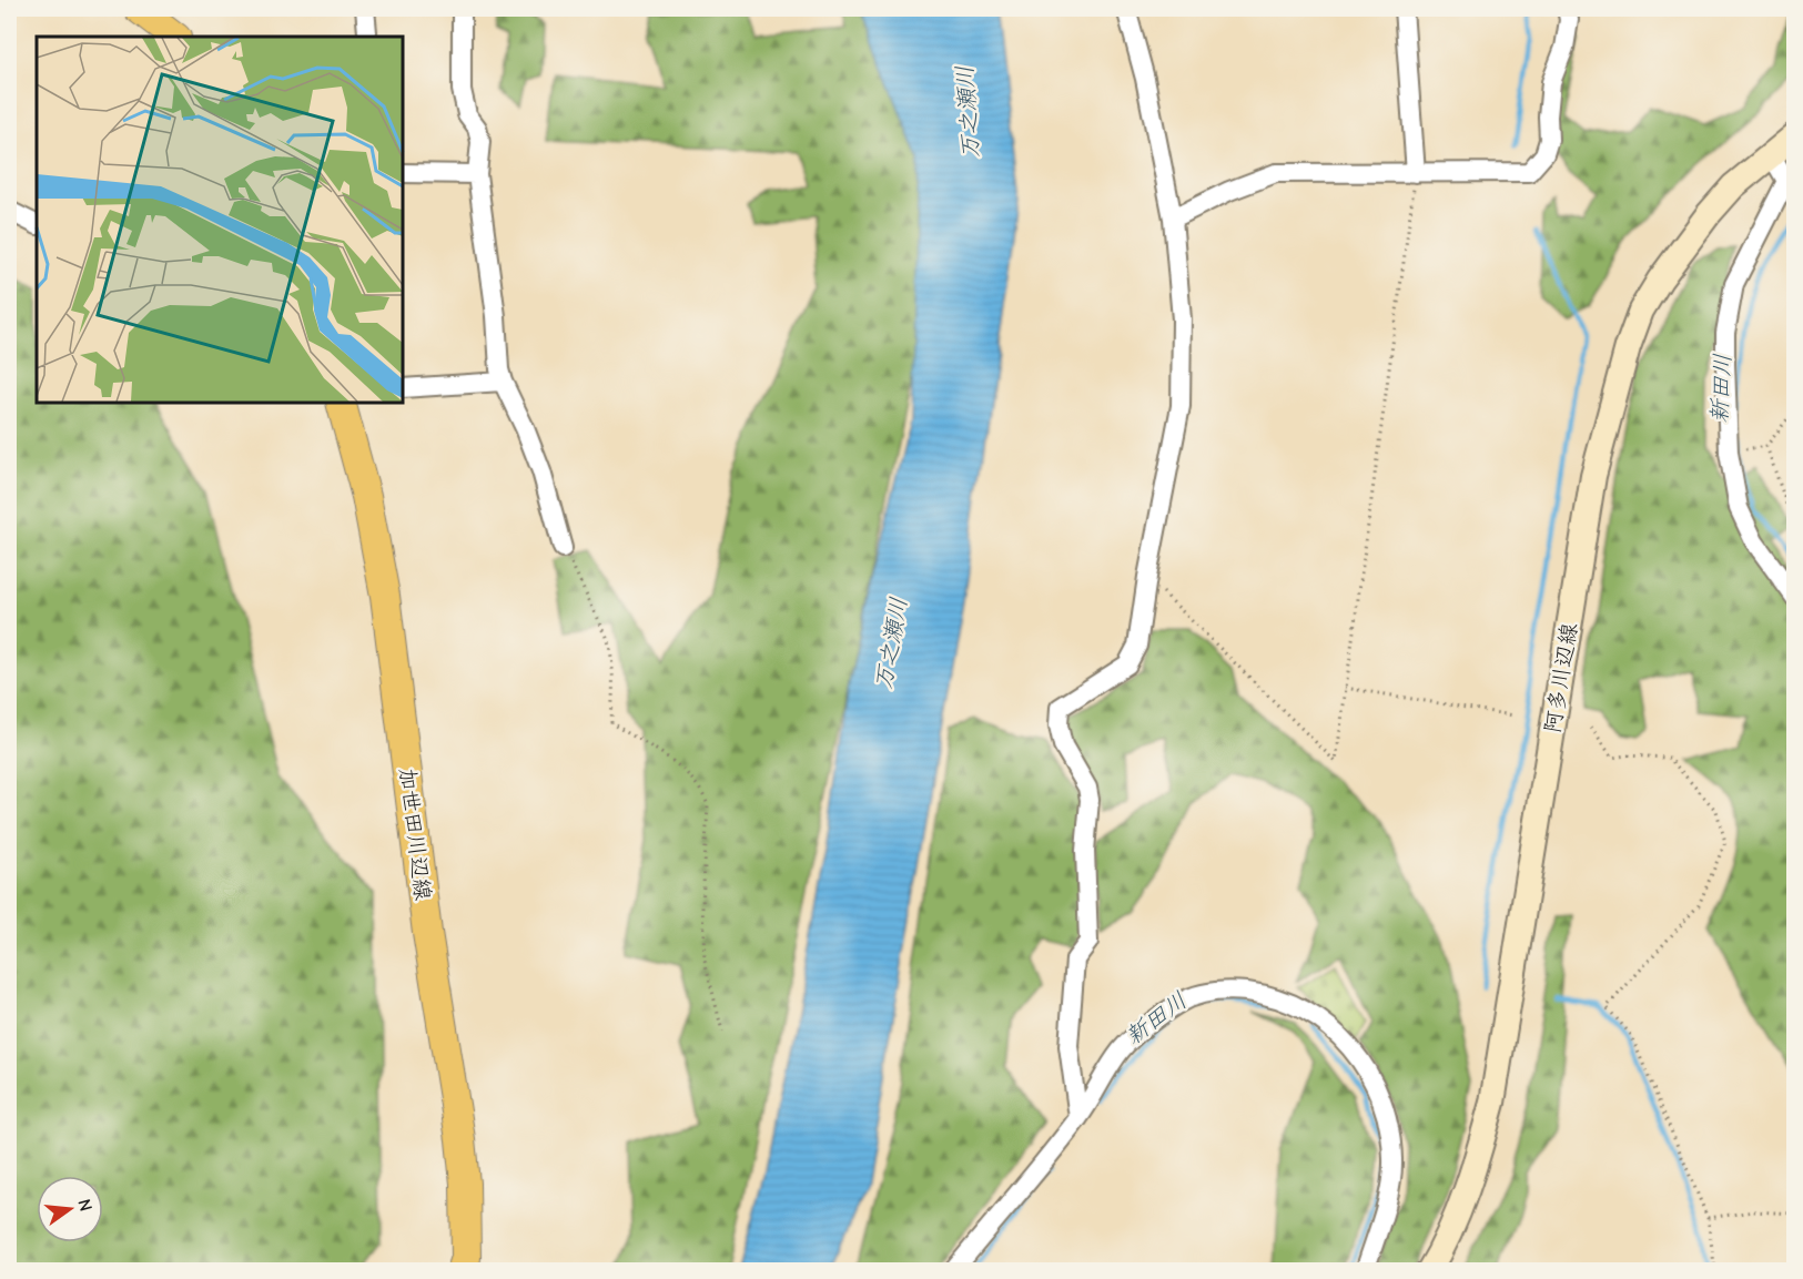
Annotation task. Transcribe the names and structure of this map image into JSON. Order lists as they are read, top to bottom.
{
  "streets": {
    "main road": ["阿多川辺線", "加世田川辺線"]
  },
  "water": ["万之瀬川", "新田川"],
  "north": "right"
}
